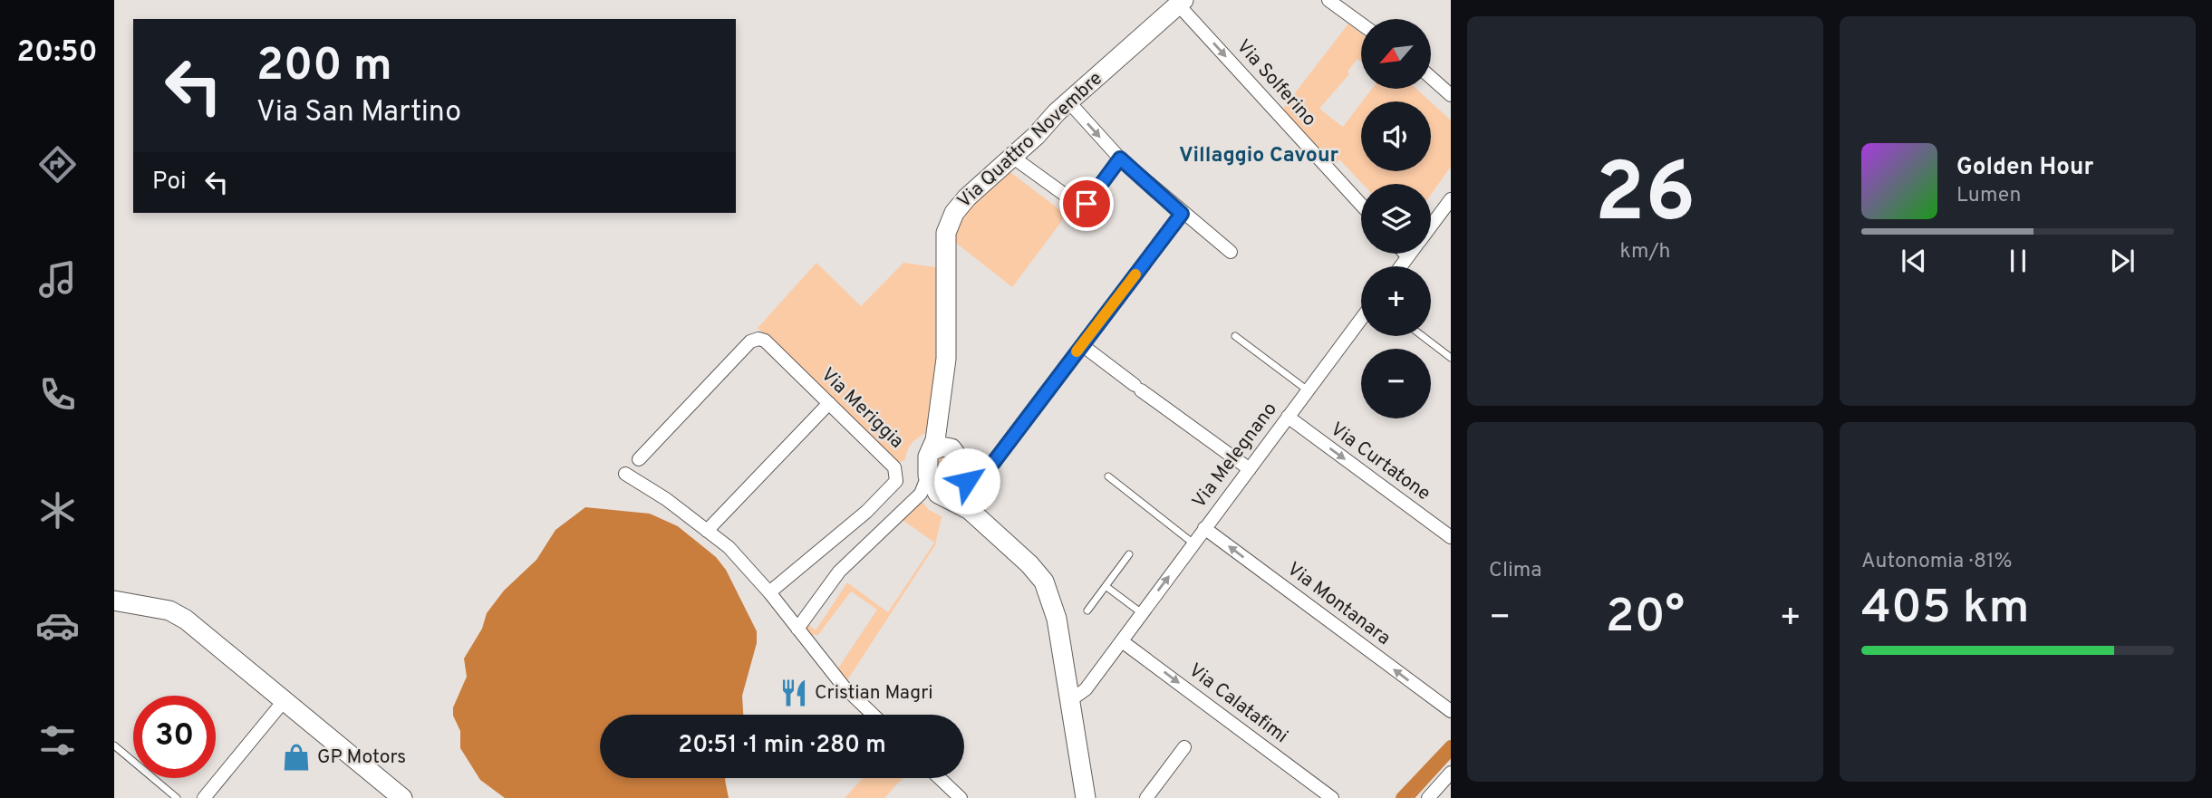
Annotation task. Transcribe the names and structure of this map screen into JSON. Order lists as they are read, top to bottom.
{
  "streets": {
    "street": [
      "Via Solferino",
      "Via Quattro Novembre",
      "Via Meriggia",
      "Via Melegnano",
      "Via Curtatone",
      "Via Montanara",
      "Via Calatafimi"
    ]
  },
  "crossings": [
    ["Via Solferino", "Via Quattro Novembre"],
    ["Via Melegnano", "Via Curtatone"],
    ["Via Melegnano", "Via Montanara"],
    ["Via Melegnano", "Via Calatafimi"]
  ],
  "one_way": [
    "Via Solferino",
    "Via Curtatone",
    "Via Montanara",
    "Via Calatafimi"
  ],
  "districts": ["Villaggio Cavour"],
  "places": {
    "restaurant": ["Cristian Magri"],
    "shop": ["GP Motors"]
  },
  "north": "bottom left",
  "page": {
    "tabs": "20:50",
    "tile": [
      ["26", "km/h"],
      "Clima",
      ["Autonomia · 81%", "405 km"]
    ],
    "map_buttons": ["+", "−"],
    "turn": ["200 m", "Via San Martino"],
    "song": ["Golden Hour", "Lumen"],
    "then": "Poi",
    "heat": ["−", "20°", "+"],
    "limit": "30",
    "trip": "20:51 · 1 min · 280 m"
  }
}
